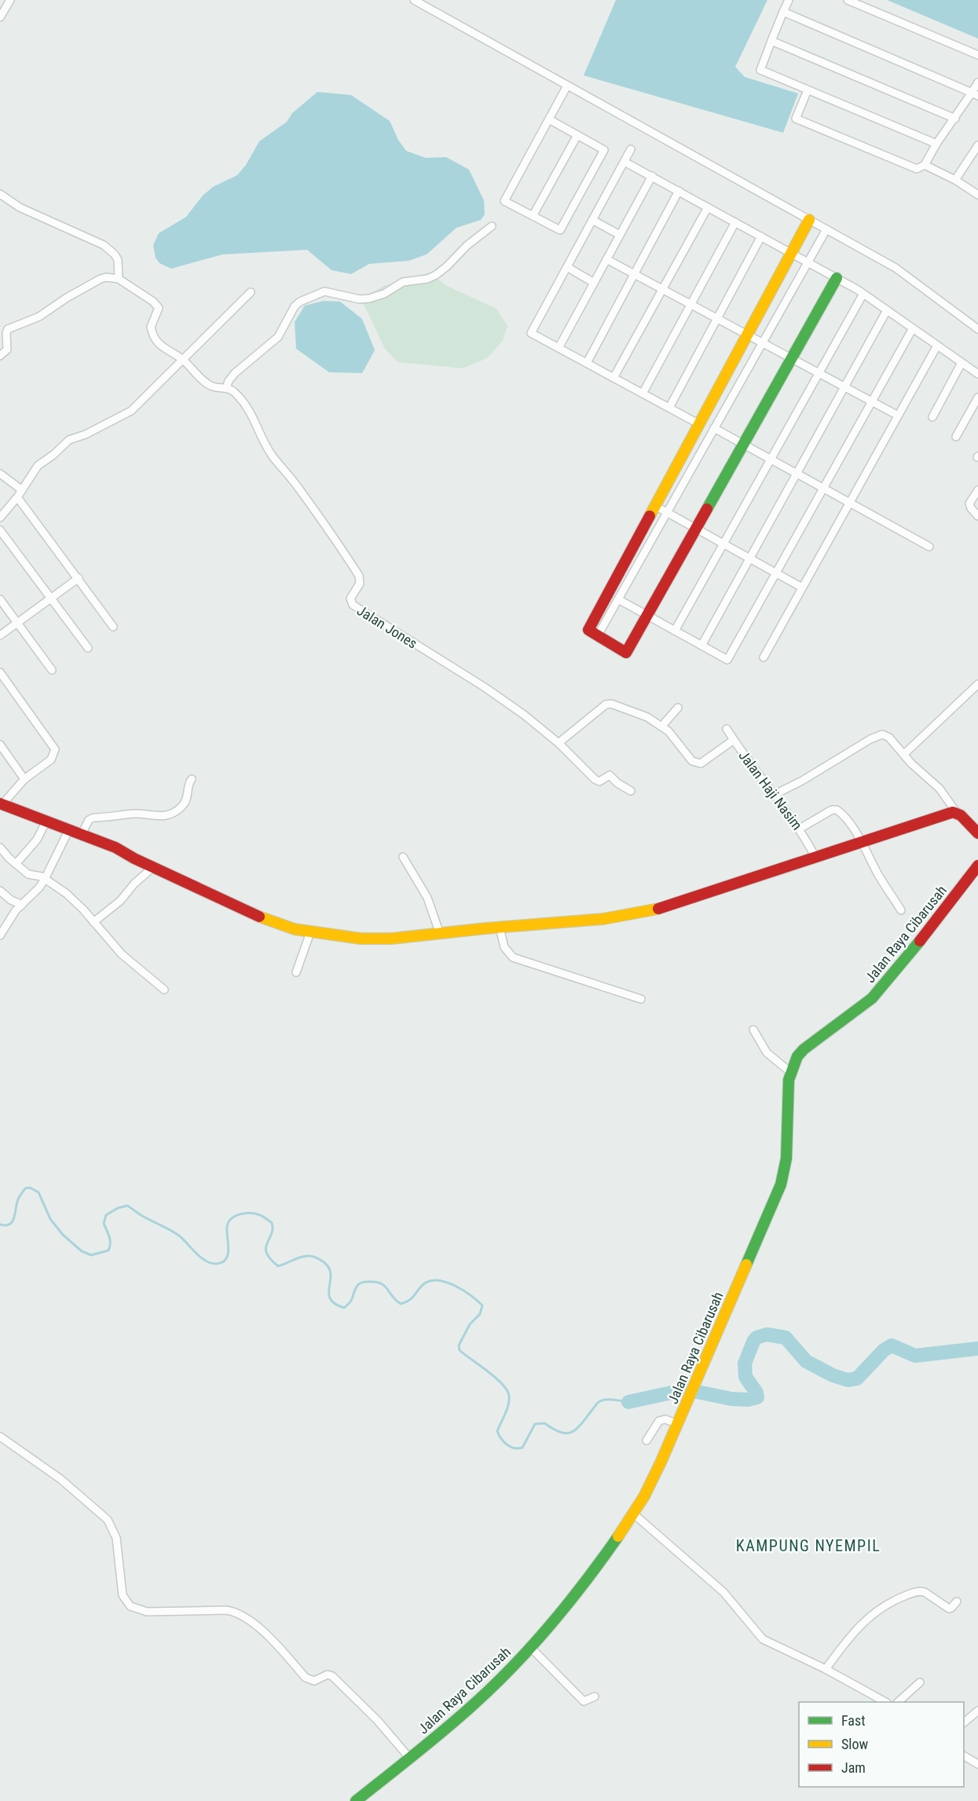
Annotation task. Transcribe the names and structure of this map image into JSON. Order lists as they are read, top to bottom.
{
  "streets": {
    "street": ["Jalan Jones", "Jalan Haji Nasim", "Jalan Raya Cibarusah"]
  },
  "crossings": [
    ["Jalan Jones", "Jalan Haji Nasim"]
  ],
  "districts": ["KAMPUNG NYEMPIL"],
  "legend": ["Fast", "Slow", "Jam"]
}
